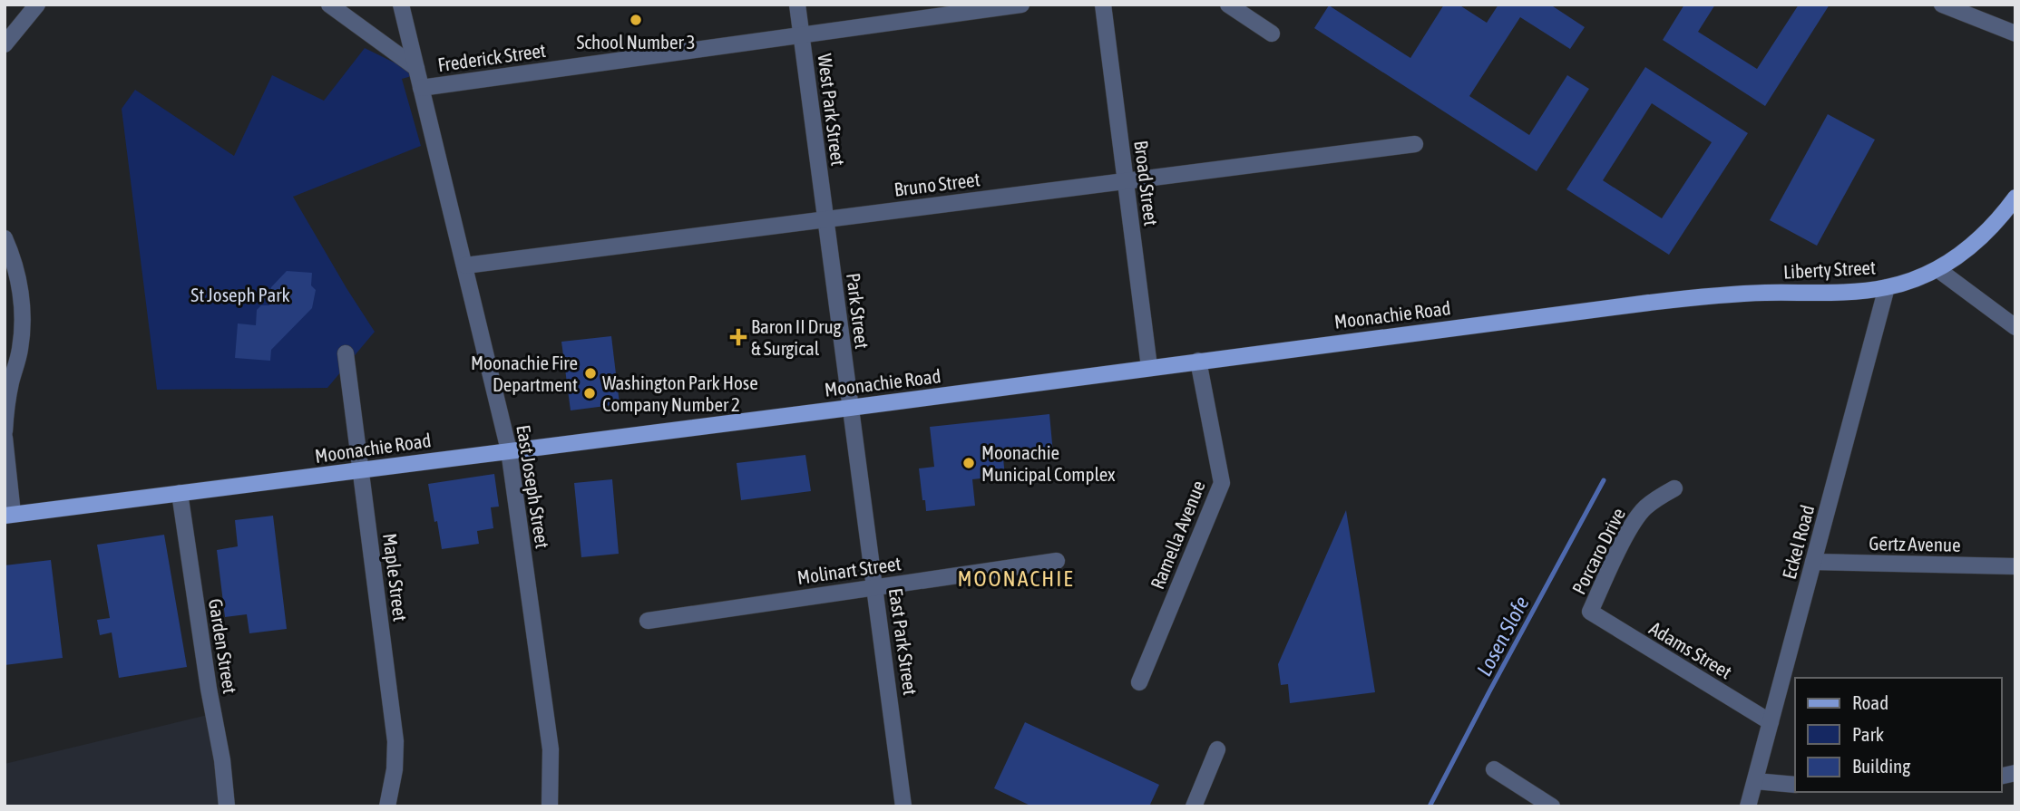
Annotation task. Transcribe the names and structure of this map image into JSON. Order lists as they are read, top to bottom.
{
  "streets": {
    "main road": ["Liberty Street", "Moonachie Road"],
    "street": [
      "Frederick Street",
      "West Park Street",
      "Broad Street",
      "Bruno Street",
      "Park Street",
      "East Joseph Street",
      "Ramella Avenue",
      "Eckel Road",
      "Gertz Avenue",
      "Porcaro Drive",
      "Molinart Street",
      "Maple Street",
      "East Park Street",
      "Garden Street",
      "Adams Street"
    ]
  },
  "crossings": [
    ["Frederick Street", "West Park Street"],
    ["Frederick Street", "East Joseph Street"],
    ["West Park Street", "Bruno Street"],
    ["West Park Street", "Park Street"],
    ["Broad Street", "Bruno Street"],
    ["Broad Street", "Moonachie Road"],
    ["Bruno Street", "Park Street"],
    ["Bruno Street", "East Joseph Street"],
    ["Liberty Street", "Moonachie Road"],
    ["Liberty Street", "Eckel Road"],
    ["Park Street", "Moonachie Road"],
    ["Park Street", "East Park Street"],
    ["Moonachie Road", "East Joseph Street"],
    ["Moonachie Road", "Ramella Avenue"],
    ["Moonachie Road", "Maple Street"],
    ["Moonachie Road", "East Park Street"],
    ["Moonachie Road", "Garden Street"],
    ["Eckel Road", "Gertz Avenue"],
    ["Eckel Road", "Adams Street"],
    ["Porcaro Drive", "Adams Street"],
    ["Molinart Street", "East Park Street"]
  ],
  "districts": ["MOONACHIE"],
  "water": ["Losen Slofe"],
  "parks": ["St Joseph Park"],
  "places": {
    "other": [
      "School Number 3",
      "Moonachie Fire Department",
      "Washington Park Hose Company Number 2",
      "Moonachie Municipal Complex"
    ],
    "health": ["Baron II Drug & Surgical"]
  },
  "legend": ["Road", "Park", "Building"]
}
